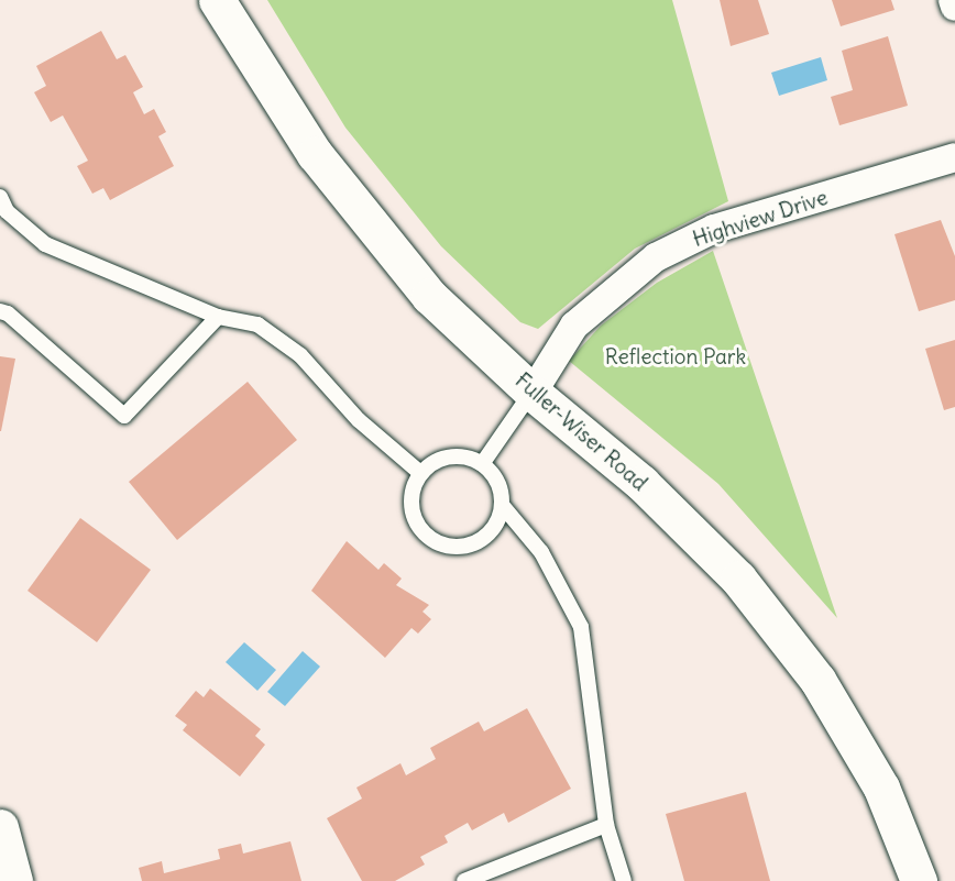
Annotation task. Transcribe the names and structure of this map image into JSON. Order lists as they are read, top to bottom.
{
  "streets": {
    "street": ["Highview Drive", "Fuller-Wiser Road"]
  },
  "crossings": [
    ["Highview Drive", "Fuller-Wiser Road"]
  ],
  "parks": ["Reflection Park"]
}
